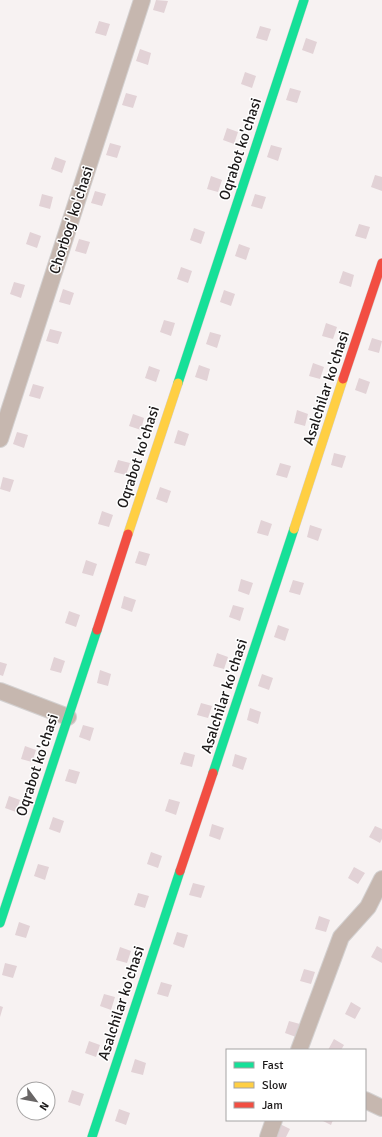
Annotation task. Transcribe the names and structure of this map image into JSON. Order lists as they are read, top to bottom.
{
  "streets": {
    "street": ["Oqrabot ko'chasi", "Chorbog' ko'chasi", "Asalchilar ko'chasi"]
  },
  "legend": ["Fast", "Slow", "Jam"],
  "north": "bottom right"
}
